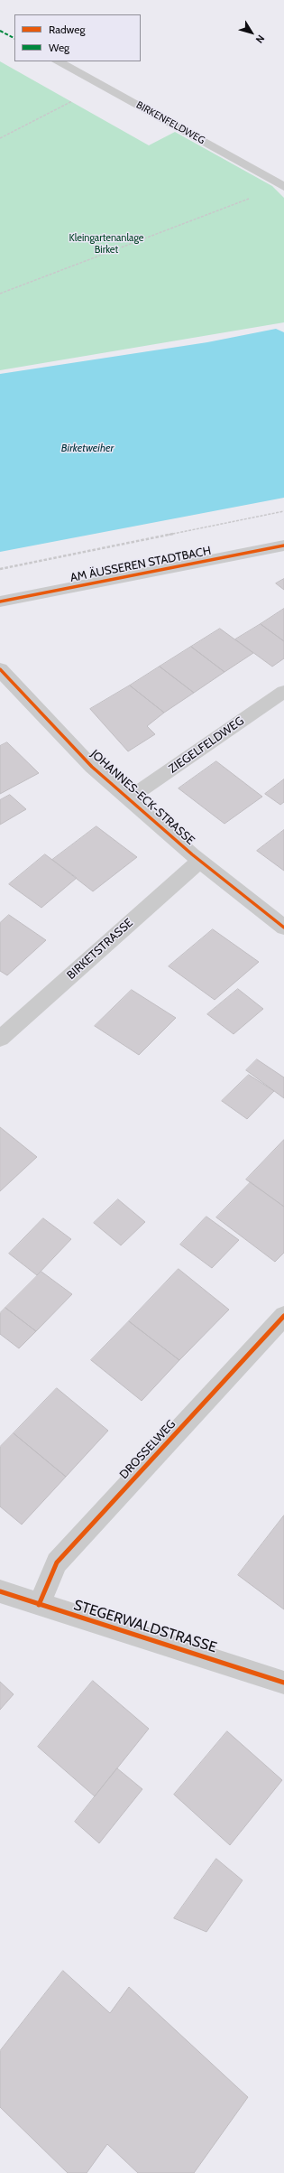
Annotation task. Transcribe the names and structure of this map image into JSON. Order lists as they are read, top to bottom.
{
  "streets": {
    "street": [
      "BIRKENFELDWEG",
      "AM ÄUSSEREN STADTBACH",
      "ZIEGELFELDWEG",
      "JOHANNES-ECK-STRASSE",
      "BIRKETSTRASSE",
      "DROSSELWEG",
      "STEGERWALDSTRASSE"
    ]
  },
  "crossings": [
    ["ZIEGELFELDWEG", "JOHANNES-ECK-STRASSE"],
    ["JOHANNES-ECK-STRASSE", "BIRKETSTRASSE"],
    ["DROSSELWEG", "STEGERWALDSTRASSE"]
  ],
  "water": ["Birketweiher"],
  "parks": ["Kleingartenanlage Birket"],
  "legend": ["Radweg", "Weg"],
  "north": "bottom right"
}
